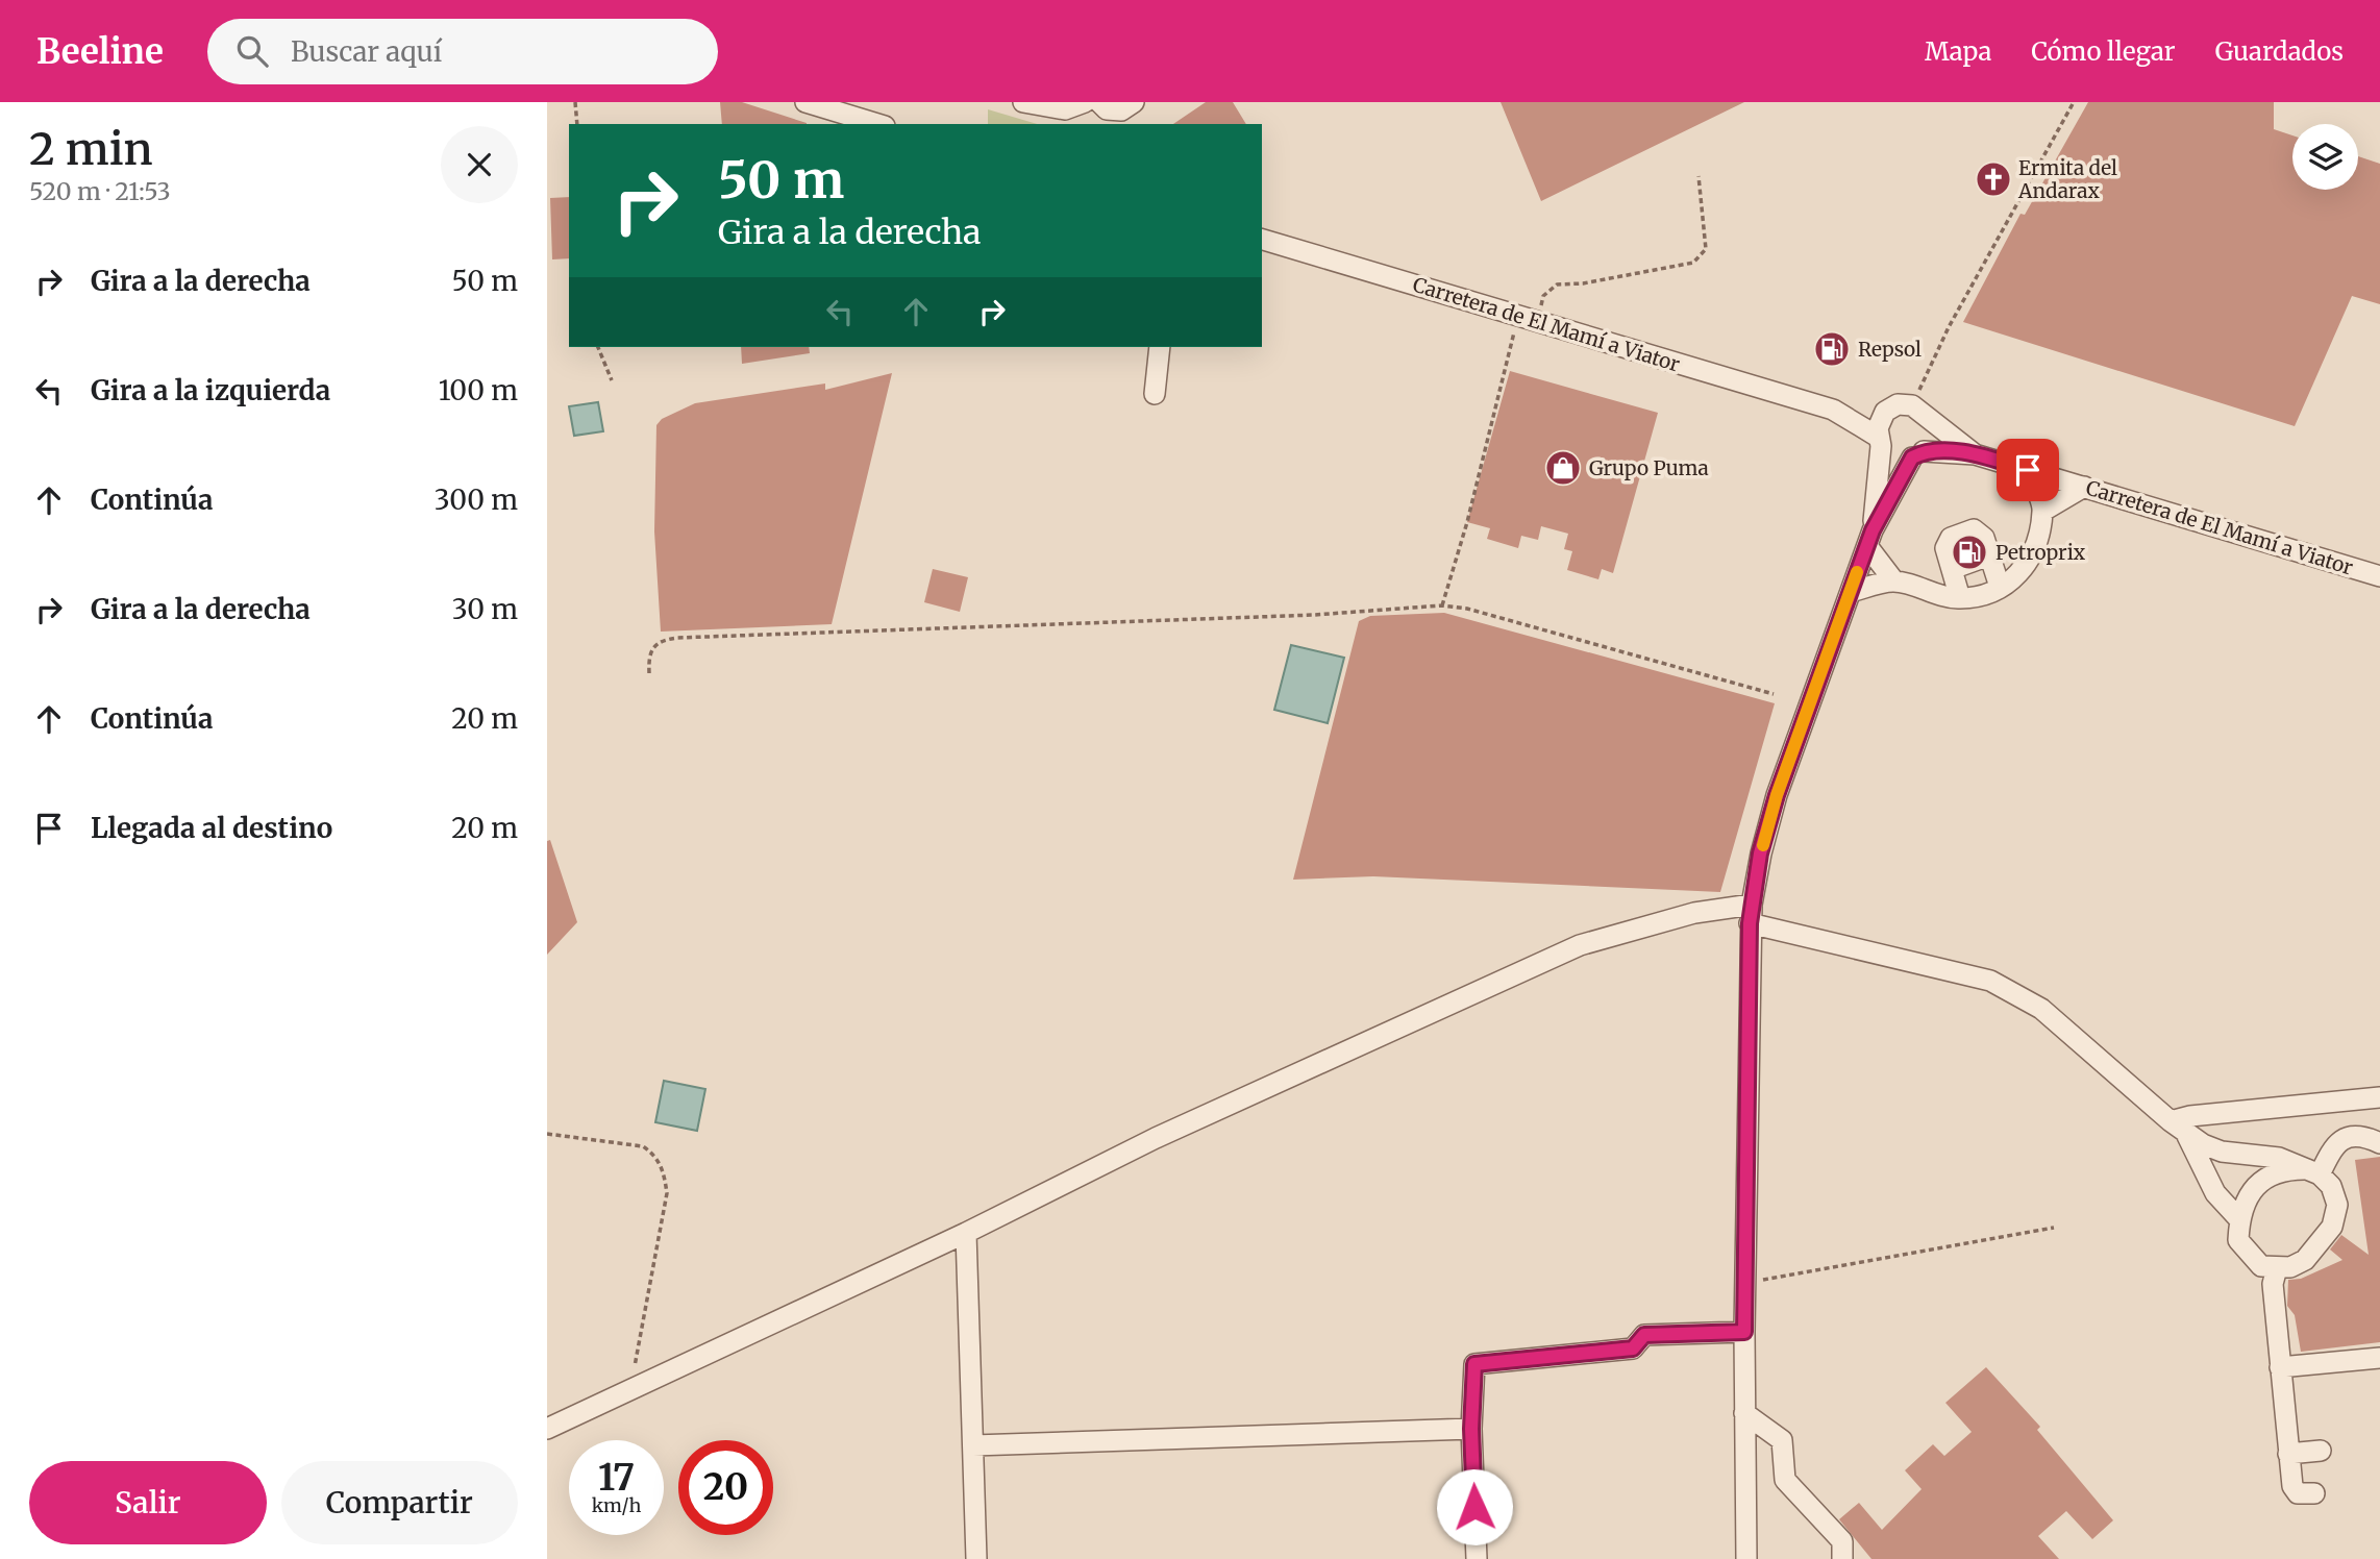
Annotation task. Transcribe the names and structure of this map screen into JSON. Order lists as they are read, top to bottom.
{
  "streets": {
    "street": ["Carretera de El Mamí a Viator"]
  },
  "places": {
    "church": ["Ermita del Andarax"],
    "fuel station": ["Repsol", "Petroprix"],
    "shop": ["Grupo Puma"]
  },
  "page": {
    "header": "Beeline",
    "search": "Buscar aquí",
    "nav": ["Mapa", "Cómo llegar", "Guardados"],
    "heading": ["2 min", "520 m · 21:53"],
    "turn": ["50 m", "Gira a la derecha"],
    "list": [
      {
        "name": "Gira a la derecha",
        "value": "50 m"
      },
      {
        "name": "Gira a la izquierda",
        "value": "100 m"
      },
      {
        "name": "Continúa",
        "value": "300 m"
      },
      {
        "name": "Gira a la derecha",
        "value": "30 m"
      },
      {
        "name": "Continúa",
        "value": "20 m"
      },
      {
        "name": "Llegada al destino",
        "value": "20 m"
      }
    ],
    "speed": "17 km/h",
    "limit": "20",
    "buttons": ["Salir", "Compartir"]
  }
}
